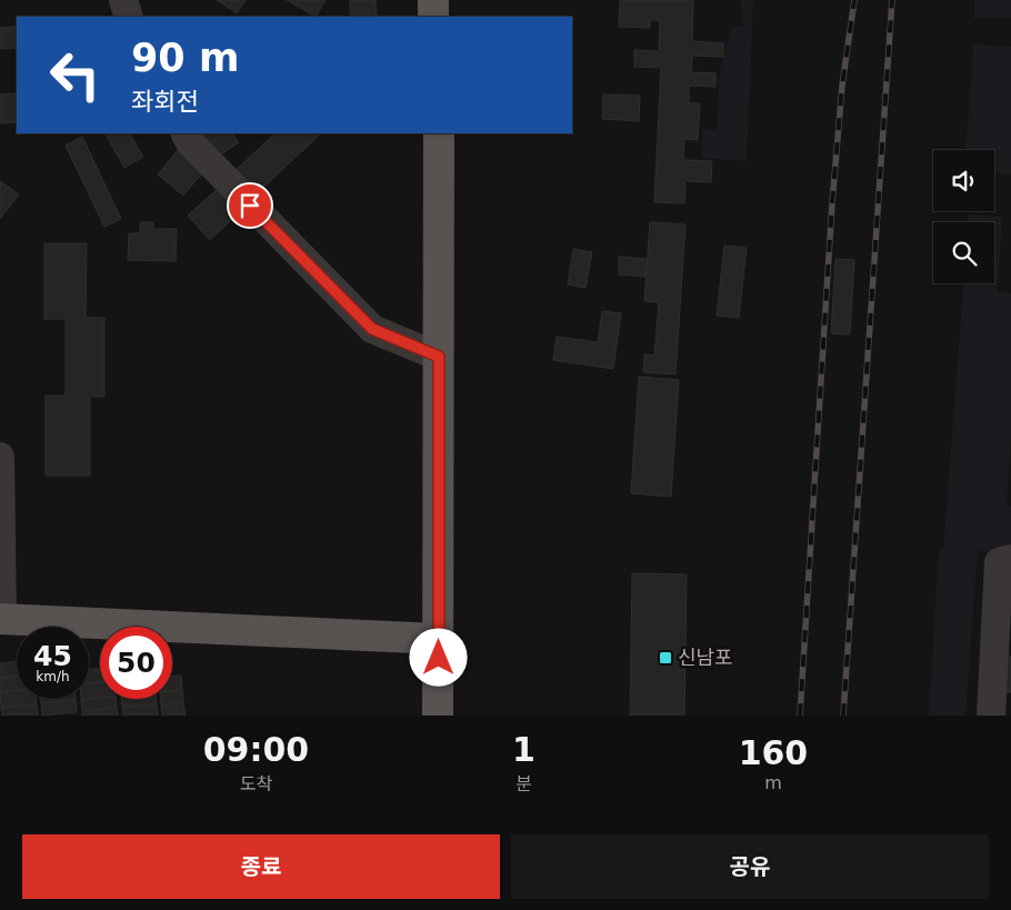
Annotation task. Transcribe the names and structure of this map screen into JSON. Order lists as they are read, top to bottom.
{
  "places": {
    "transit": ["신남포"]
  },
  "page": {
    "turn": ["90 m", "좌회전"],
    "speed": "45 km/h",
    "limit": "50",
    "eta": [
      "09:00",
      "도착",
      "1",
      "분",
      "160",
      "m"
    ],
    "buttons": ["종료", "공유"]
  }
}
